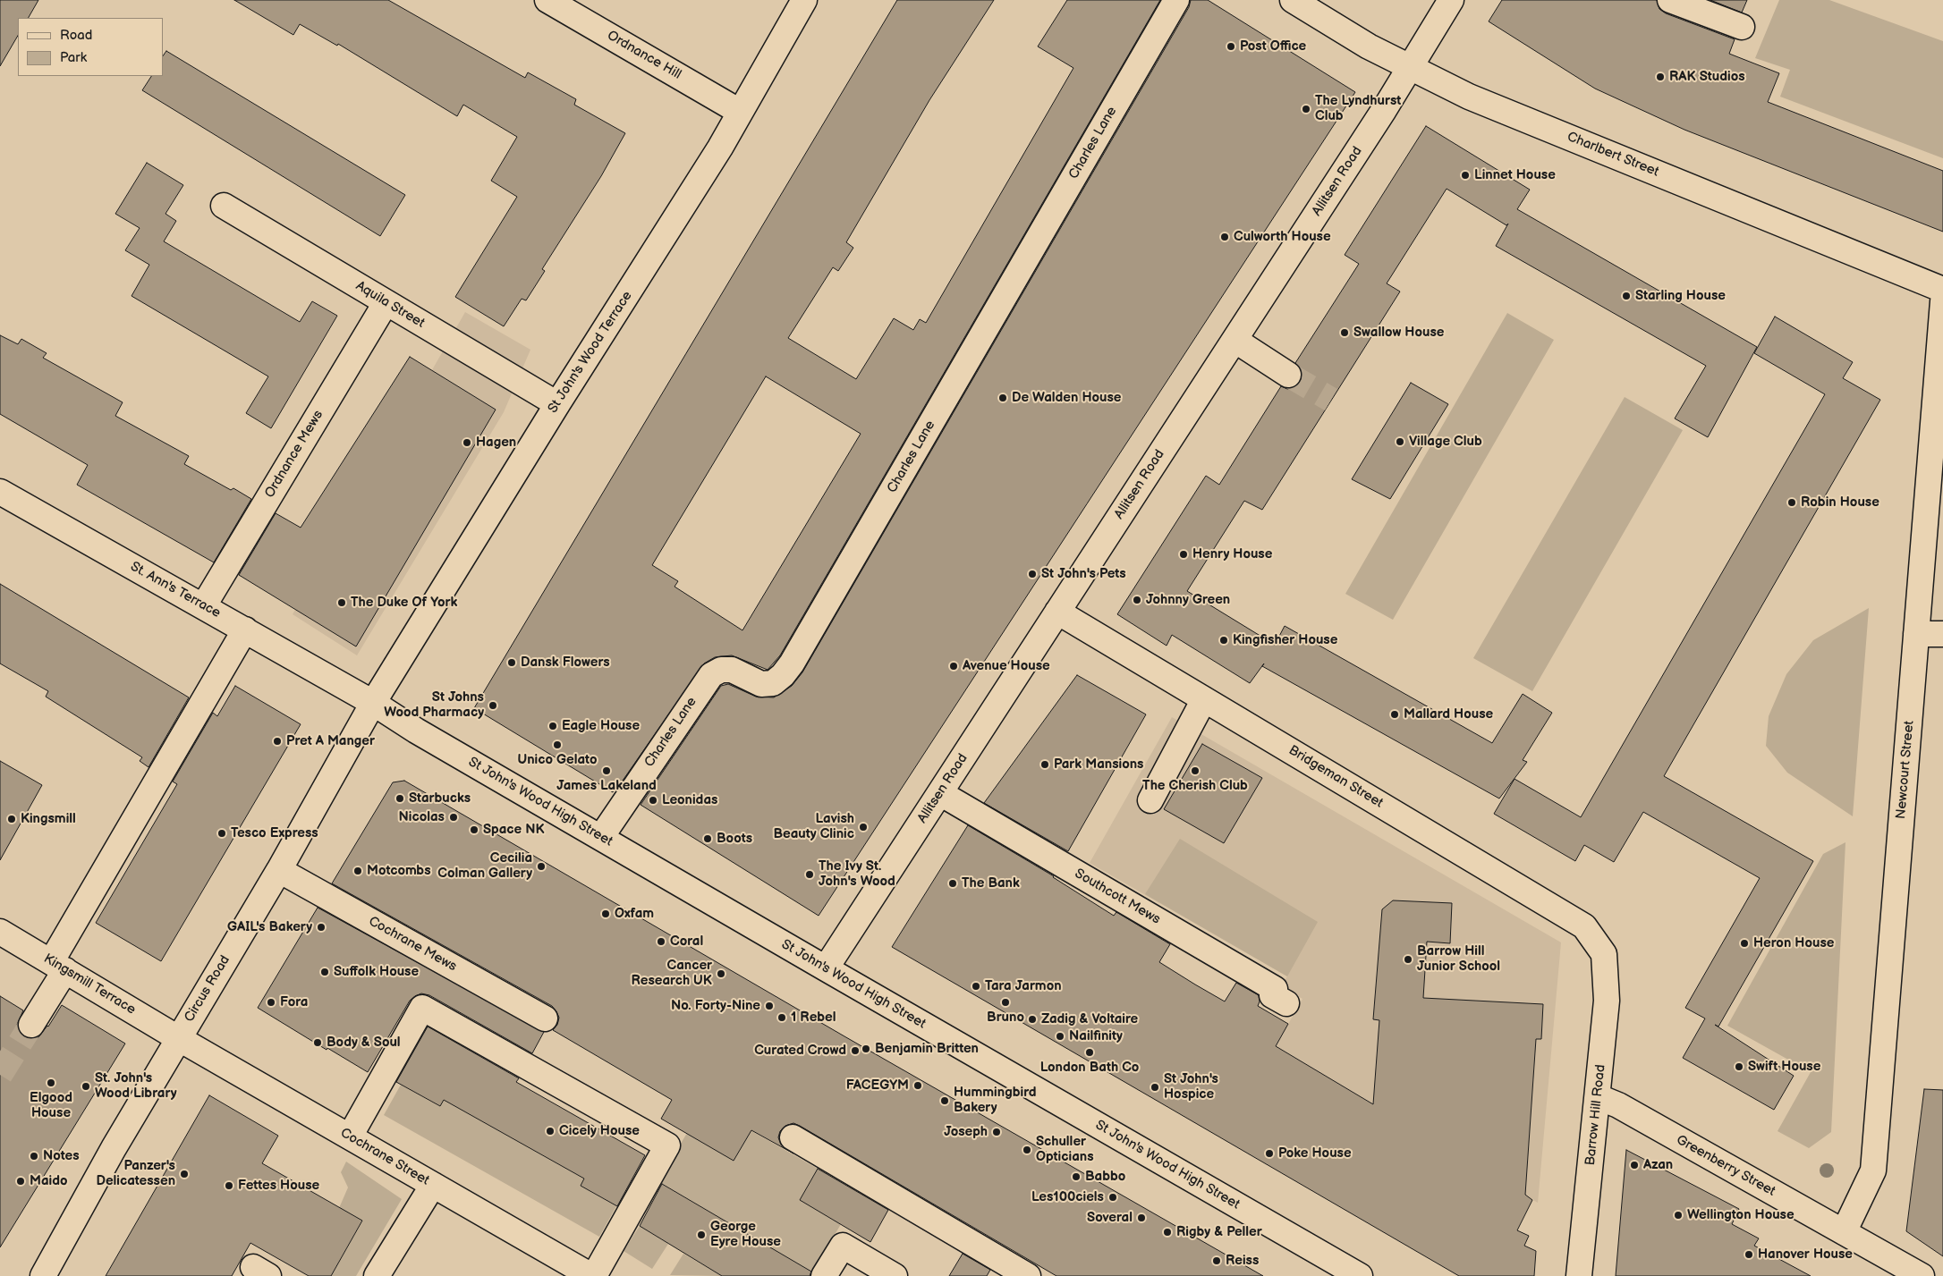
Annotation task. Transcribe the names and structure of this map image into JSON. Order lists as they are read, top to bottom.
{
  "streets": {
    "street": [
      "Ordnance Hill",
      "Charles Lane",
      "Charlbert Street",
      "Allitsen Road",
      "Aquila Street",
      "St John's Wood Terrace",
      "Ordnance Mews",
      "St. Ann's Terrace",
      "Newcourt Street",
      "Bridgeman Street",
      "St John's Wood High Street",
      "Southcott Mews",
      "Cochrane Mews",
      "Kingsmill Terrace",
      "Circus Road",
      "Barrow Hill Road",
      "Cochrane Street",
      "Greenberry Street"
    ]
  },
  "crossings": [
    ["Ordnance Hill", "St John's Wood Terrace"],
    ["Charles Lane", "St John's Wood High Street"],
    ["Charlbert Street", "Allitsen Road"],
    ["Allitsen Road", "Bridgeman Street"],
    ["Allitsen Road", "St John's Wood High Street"],
    ["Allitsen Road", "Southcott Mews"],
    ["Aquila Street", "St John's Wood Terrace"],
    ["Aquila Street", "Ordnance Mews"],
    ["St John's Wood Terrace", "St John's Wood High Street"],
    ["St John's Wood Terrace", "Circus Road"],
    ["Ordnance Mews", "St. Ann's Terrace"],
    ["St. Ann's Terrace", "St John's Wood High Street"],
    ["Newcourt Street", "Greenberry Street"],
    ["Bridgeman Street", "Barrow Hill Road"],
    ["St John's Wood High Street", "Circus Road"],
    ["Cochrane Mews", "Circus Road"],
    ["Kingsmill Terrace", "Circus Road"],
    ["Kingsmill Terrace", "Cochrane Street"],
    ["Circus Road", "Cochrane Street"],
    ["Barrow Hill Road", "Greenberry Street"]
  ],
  "places": [
    "Post Office",
    "RAK Studios",
    "The Lyndhurst Club",
    "Linnet House",
    "Culworth House",
    "Starling House",
    "Swallow House",
    "De Walden House",
    "Village Club",
    "Hagen",
    "Robin House",
    "Henry House",
    "St John's Pets",
    "Johnny Green",
    "The Duke Of York",
    "Kingfisher House",
    "Dansk Flowers",
    "Avenue House",
    "St Johns Wood Pharmacy",
    "Mallard House",
    "Eagle House",
    "Pret A Manger",
    "Unico Gelato",
    "Park Mansions",
    "James Lakeland",
    "The Cherish Club",
    "Starbucks",
    "Leonidas",
    "Nicolas",
    "Kingsmill",
    "Lavish Beauty Clinic",
    "Space NK",
    "Tesco Express",
    "Boots",
    "Cecilia Colman Gallery",
    "Motcombs",
    "The Ivy St. John's Wood",
    "The Bank",
    "Oxfam",
    "GAIL's Bakery",
    "Coral",
    "Heron House",
    "Barrow Hill Junior School",
    "Suffolk House",
    "Cancer Research UK",
    "Tara Jarmon",
    "Fora",
    "Bruno",
    "No. Forty-Nine",
    "1 Rebel",
    "Zadig & Voltaire",
    "Nailfinity",
    "Body & Soul",
    "Benjamin Britten",
    "Curated Crowd",
    "London Bath Co",
    "Swift House",
    "Elgood House",
    "FACEGYM",
    "St. John's Wood Library",
    "St John's Hospice",
    "Hummingbird Bakery",
    "Cicely House",
    "Joseph",
    "Schuller Opticians",
    "Poke House",
    "Notes",
    "Azan",
    "Panzer's Delicatessen",
    "Babbo",
    "Maido",
    "Fettes House",
    "Les100ciels",
    "Wellington House",
    "Soveral",
    "Rigby & Peller",
    "George Eyre House",
    "Hanover House",
    "Reiss"
  ],
  "legend": ["Road", "Park"]
}
